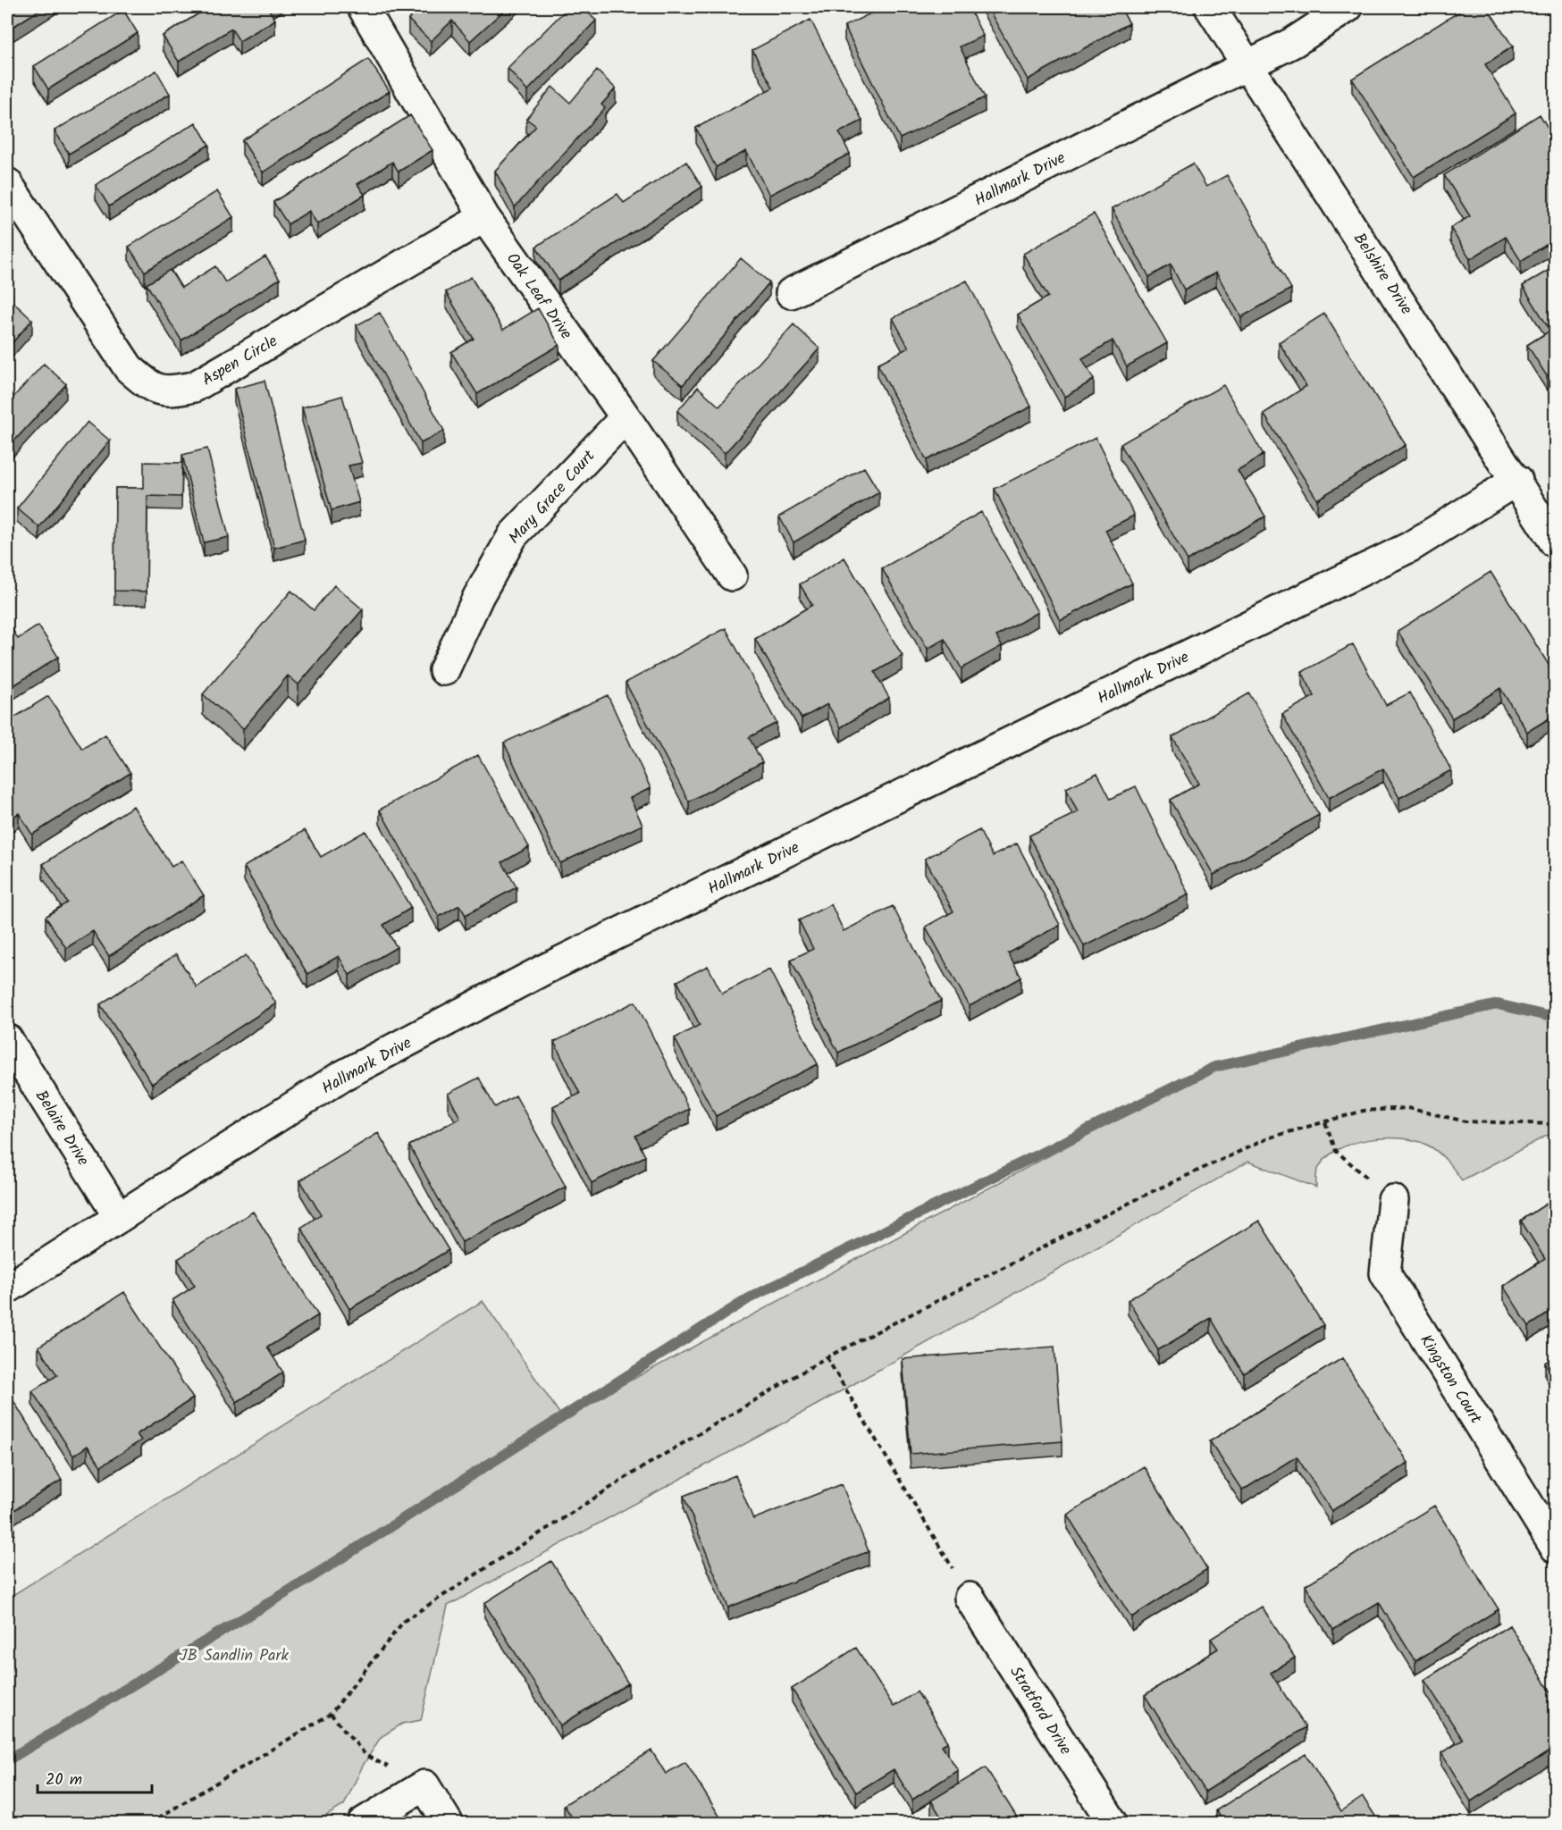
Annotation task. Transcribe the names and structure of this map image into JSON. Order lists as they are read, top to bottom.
{
  "streets": {
    "street": [
      "Hallmark Drive",
      "Belshire Drive",
      "Oak Leaf Drive",
      "Aspen Circle",
      "Mary Grace Court",
      "Belaire Drive",
      "Kingston Court",
      "Stratford Drive"
    ]
  },
  "crossings": [
    ["Hallmark Drive", "Belshire Drive"],
    ["Hallmark Drive", "Belaire Drive"],
    ["Oak Leaf Drive", "Aspen Circle"],
    ["Oak Leaf Drive", "Mary Grace Court"]
  ],
  "parks": ["JB Sandlin Park"],
  "scale_bar": "20 m"
}
